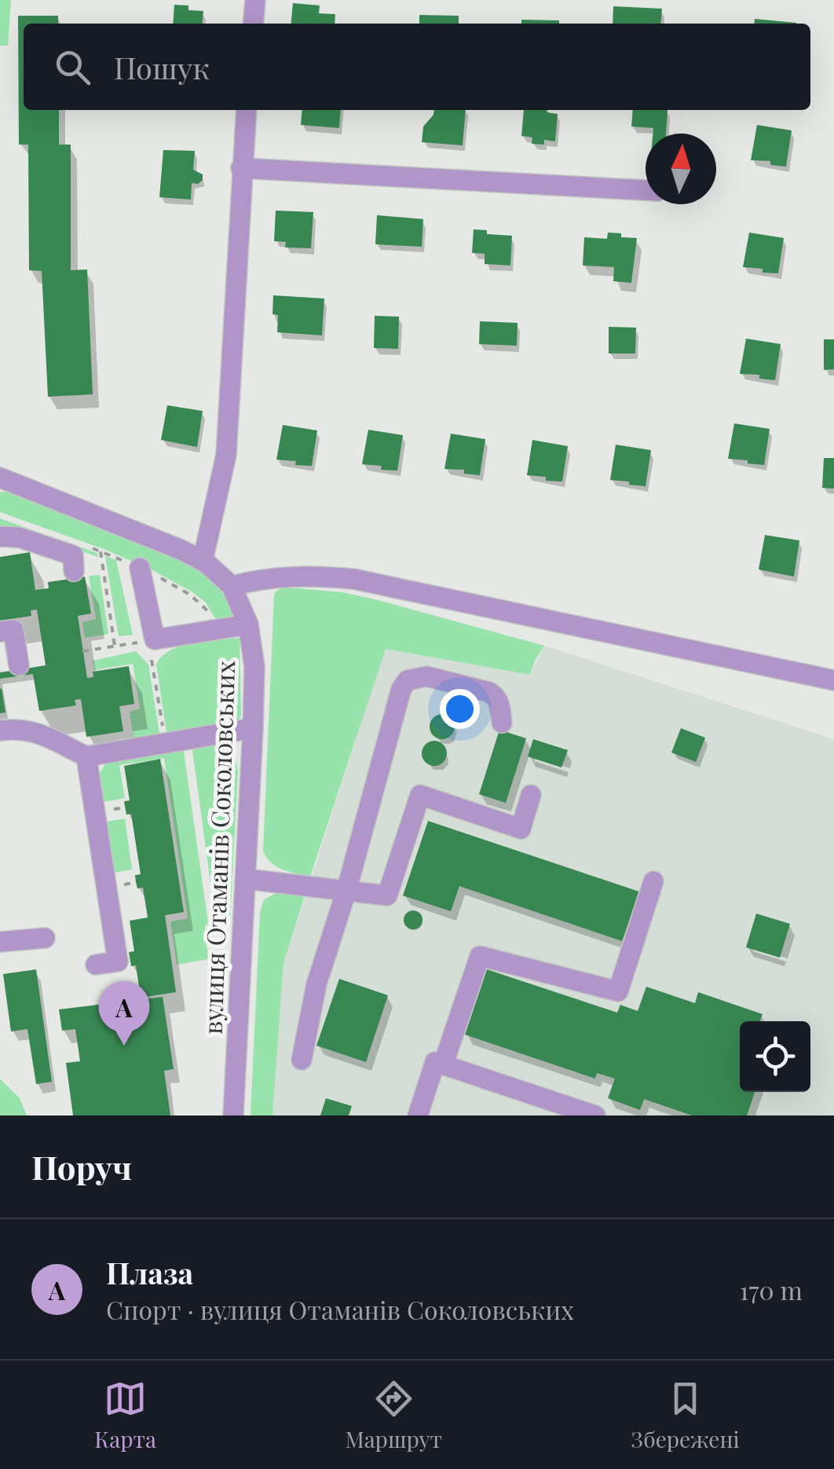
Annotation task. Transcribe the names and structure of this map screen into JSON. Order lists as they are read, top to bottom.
{
  "streets": {
    "street": ["вулиця Отаманів Соколовських"]
  },
  "north": "top",
  "page": {
    "search": "Пошук",
    "pins": "A",
    "heading": "Поруч",
    "list": [
      {
        "mark": "A",
        "name": "Плаза",
        "note": "Спорт · вулиця Отаманів Соколовських",
        "value": "170 m"
      }
    ],
    "nav": ["Карта", "Маршрут", "Збережені"]
  }
}
